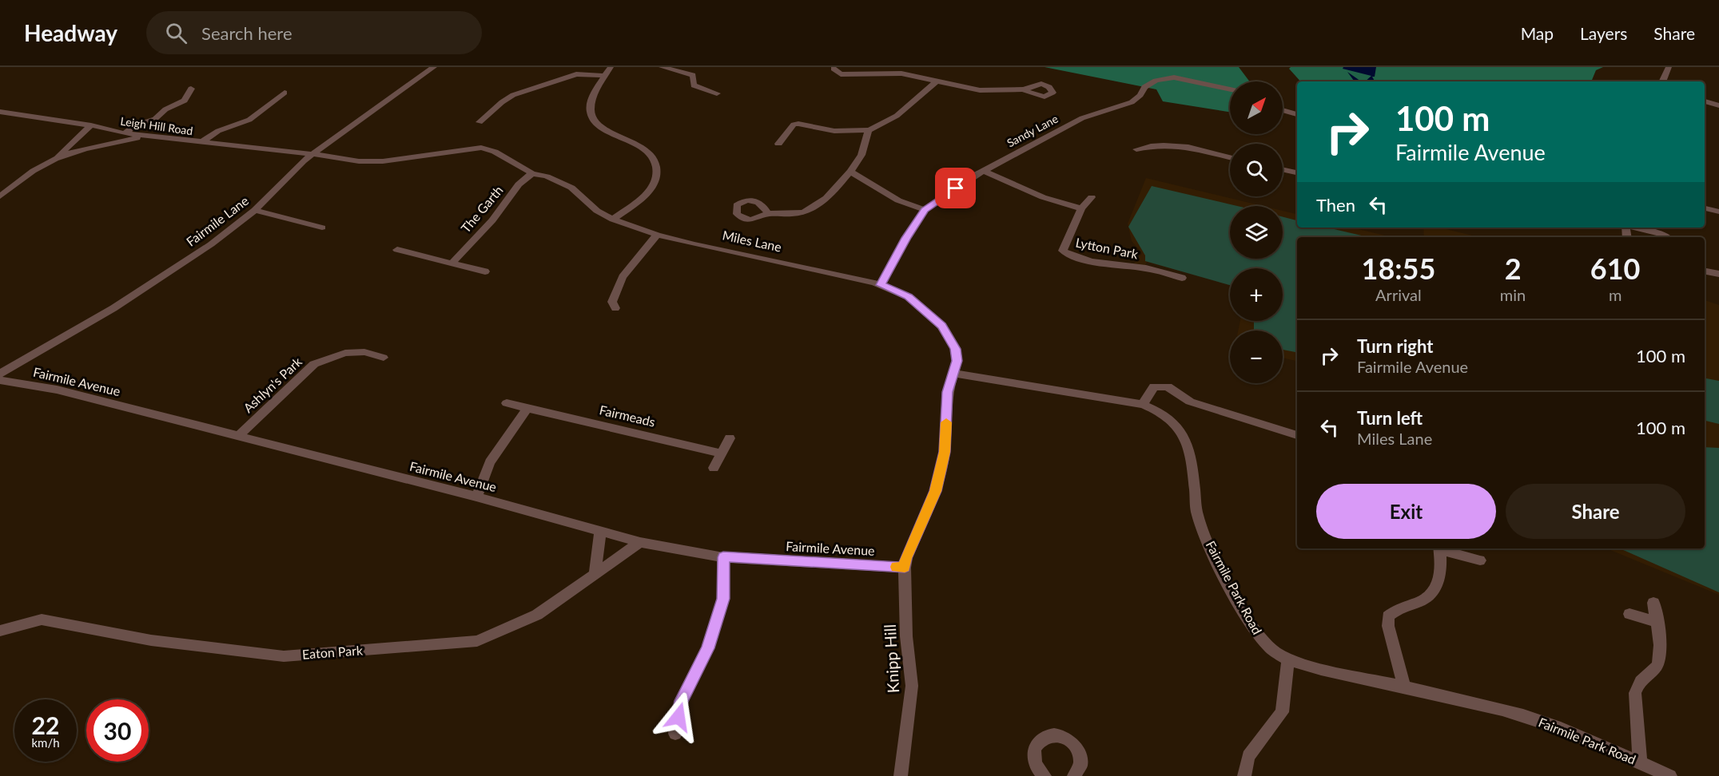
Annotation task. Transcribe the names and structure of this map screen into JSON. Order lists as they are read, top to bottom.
{
  "streets": {
    "street": [
      "Leigh Hill Road",
      "Sandy Lane",
      "The Garth",
      "Fairmile Lane",
      "Miles Lane",
      "Lytton Park",
      "Fairmile Avenue",
      "Ashlyn's Park",
      "Fairmeads",
      "Fairmile Park Road",
      "Eaton Park",
      "Knipp Hill"
    ]
  },
  "crossings": [
    ["Leigh Hill Road", "Fairmile Lane"],
    ["Leigh Hill Road", "Miles Lane"],
    ["Sandy Lane", "Miles Lane"],
    ["The Garth", "Miles Lane"],
    ["Fairmile Lane", "Miles Lane"],
    ["Miles Lane", "Fairmile Avenue"],
    ["Miles Lane", "Fairmile Park Road"],
    ["Miles Lane", "Knipp Hill"],
    ["Fairmile Avenue", "Ashlyn's Park"],
    ["Fairmile Avenue", "Eaton Park"],
    ["Fairmile Avenue", "Knipp Hill"]
  ],
  "north": "top right",
  "page": {
    "header": "Headway",
    "search": "Search here",
    "nav": ["Map", "Layers", "Share"],
    "map_buttons": ["+", "−"],
    "turn": ["100 m", "Fairmile Avenue"],
    "then": "Then",
    "eta": [
      "18:55",
      "Arrival",
      "2",
      "min",
      "610",
      "m"
    ],
    "list": [
      {
        "name": "Turn right",
        "note": "Fairmile Avenue",
        "value": "100 m"
      },
      {
        "name": "Turn left",
        "note": "Miles Lane",
        "value": "100 m"
      }
    ],
    "buttons": ["Exit", "Share"],
    "speed": "22 km/h",
    "limit": "30"
  }
}
